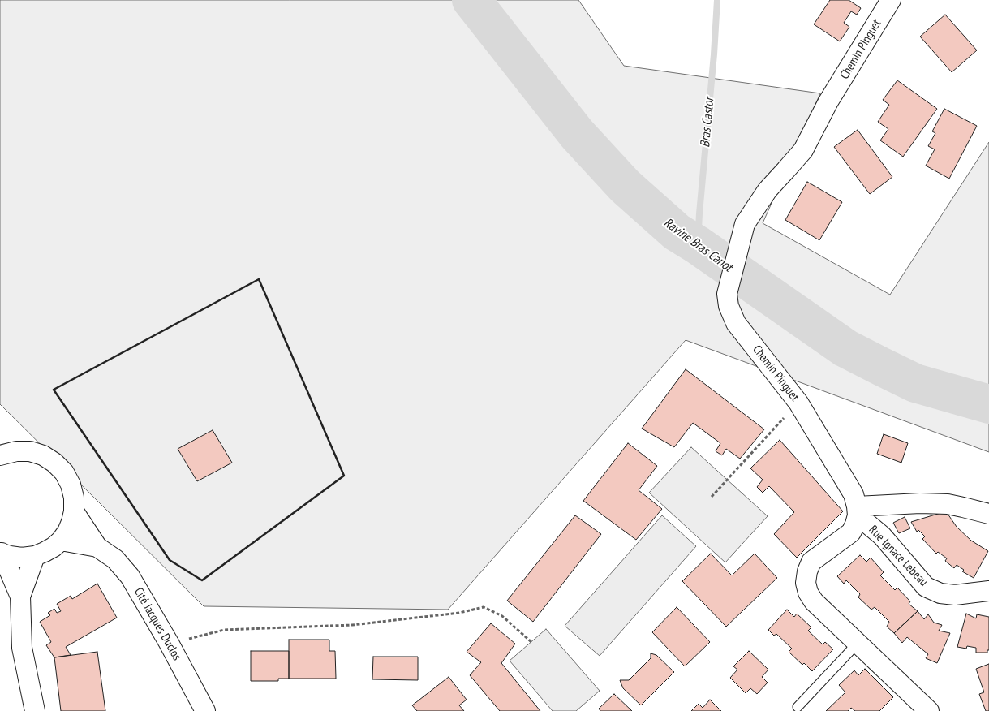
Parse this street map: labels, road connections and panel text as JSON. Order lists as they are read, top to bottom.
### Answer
{
  "streets": {
    "street": ["Chemin Pinguet", "Rue Ignace Lebeau", "Cité Jacques Duclos"]
  },
  "crossings": [
    ["Chemin Pinguet", "Rue Ignace Lebeau"]
  ],
  "water": ["Bras Castor", "Ravine Bras Canot"]
}
